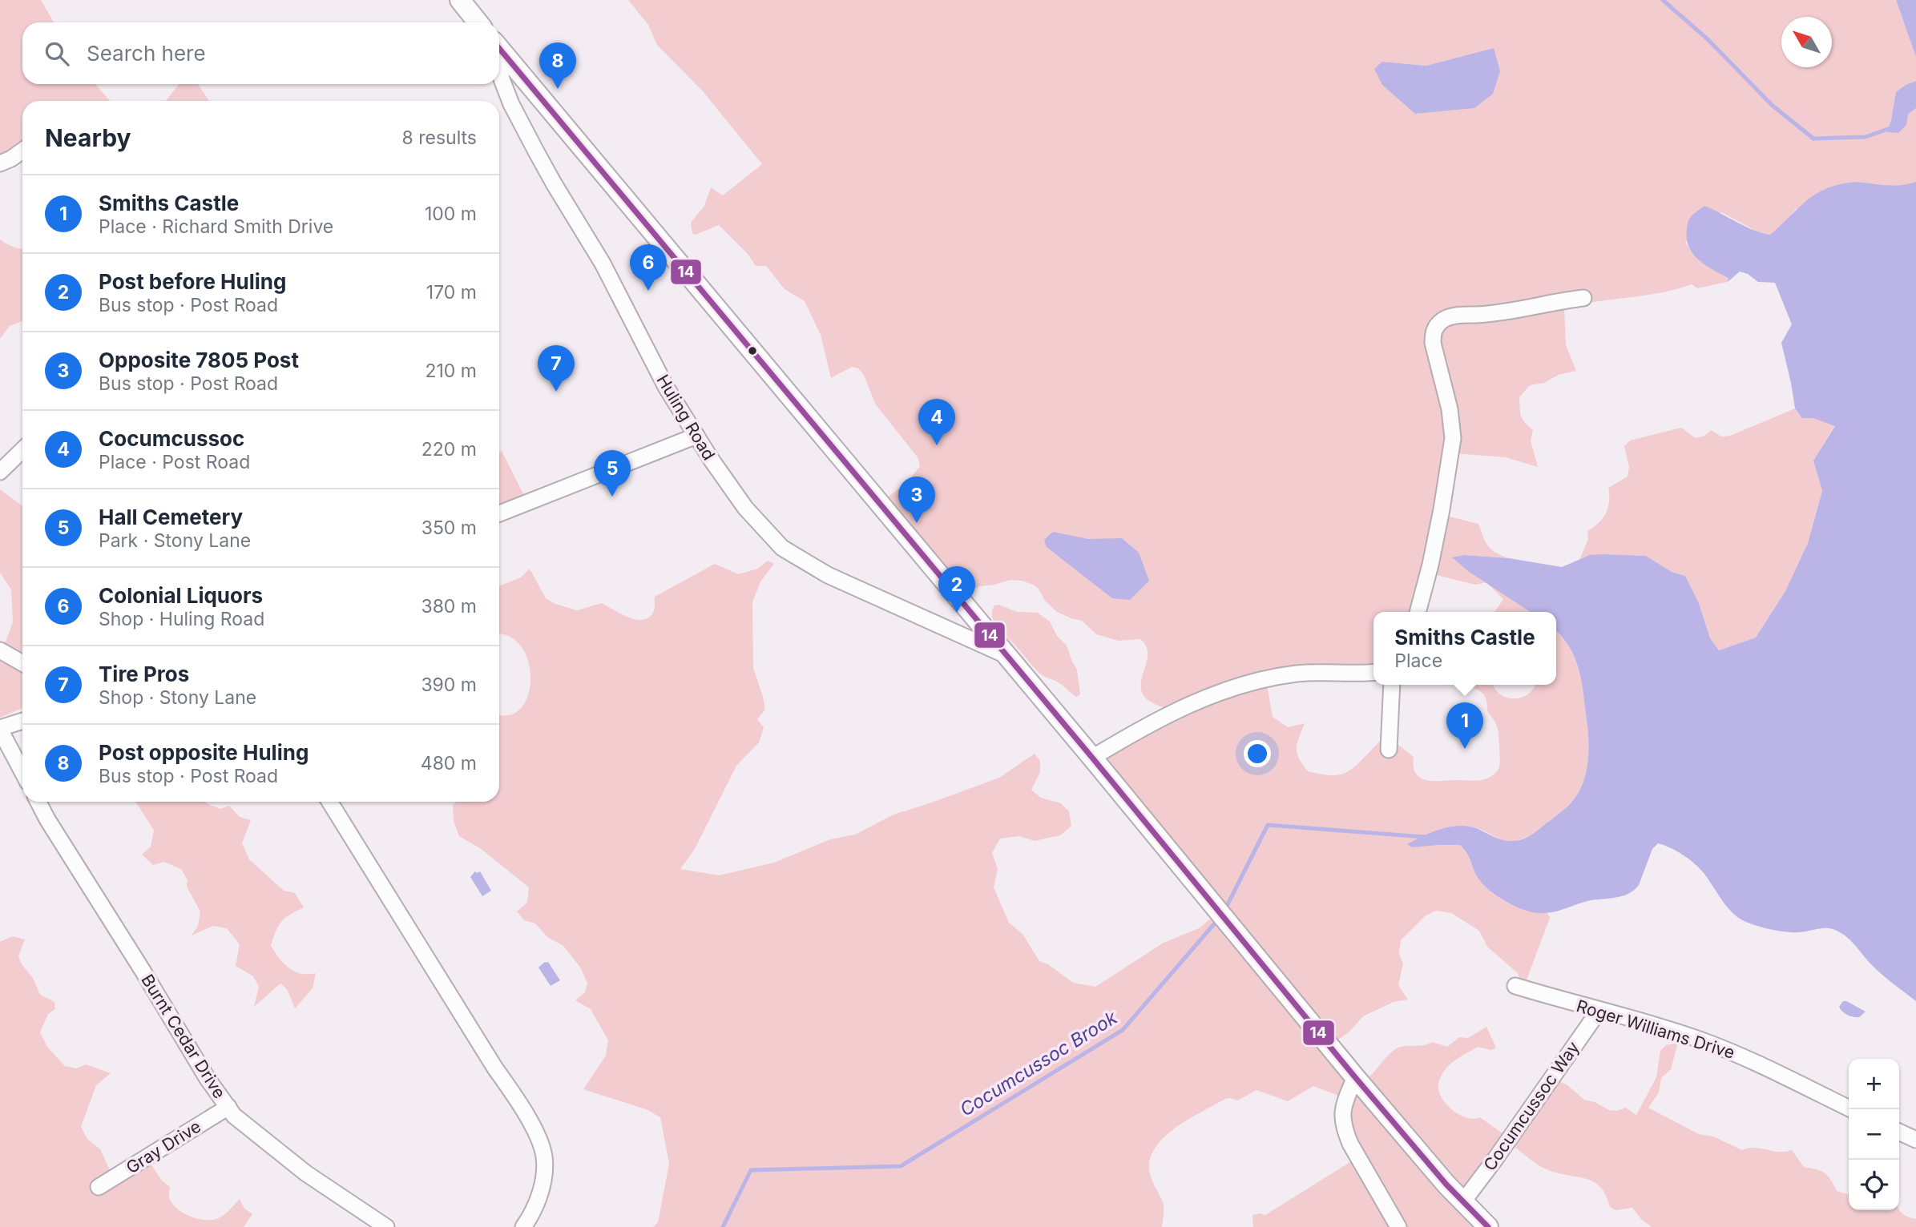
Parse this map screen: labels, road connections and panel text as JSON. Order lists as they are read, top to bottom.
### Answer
{
  "streets": {
    "street": [
      "Huling Road",
      "Roger Williams Drive",
      "Burnt Cedar Drive",
      "Cocumcussoc Way",
      "Gray Drive"
    ]
  },
  "crossings": [
    ["Roger Williams Drive", "Cocumcussoc Way"],
    ["Burnt Cedar Drive", "Gray Drive"]
  ],
  "water": ["Cocumcussoc Brook"],
  "lines": ["transit line 14"],
  "north": "top left",
  "page": {
    "search": "Search here",
    "pins": [
      "8",
      "6",
      "7",
      "4",
      "5",
      "3",
      "2",
      "1"
    ],
    "heading": ["Nearby", "8 results"],
    "list": [
      {
        "mark": "1",
        "name": "Smiths Castle",
        "note": "Place · Richard Smith Drive",
        "value": "100 m"
      },
      {
        "mark": "2",
        "name": "Post before Huling",
        "note": "Bus stop · Post Road",
        "value": "170 m"
      },
      {
        "mark": "3",
        "name": "Opposite 7805 Post",
        "note": "Bus stop · Post Road",
        "value": "210 m"
      },
      {
        "mark": "4",
        "name": "Cocumcussoc",
        "note": "Place · Post Road",
        "value": "220 m"
      },
      {
        "mark": "5",
        "name": "Hall Cemetery",
        "note": "Park · Stony Lane",
        "value": "350 m"
      },
      {
        "mark": "6",
        "name": "Colonial Liquors",
        "note": "Shop · Huling Road",
        "value": "380 m"
      },
      {
        "mark": "7",
        "name": "Tire Pros",
        "note": "Shop · Stony Lane",
        "value": "390 m"
      },
      {
        "mark": "8",
        "name": "Post opposite Huling",
        "note": "Bus stop · Post Road",
        "value": "480 m"
      }
    ],
    "popup": ["Smiths Castle", "Place"],
    "map_buttons": ["+", "−"]
  }
}
